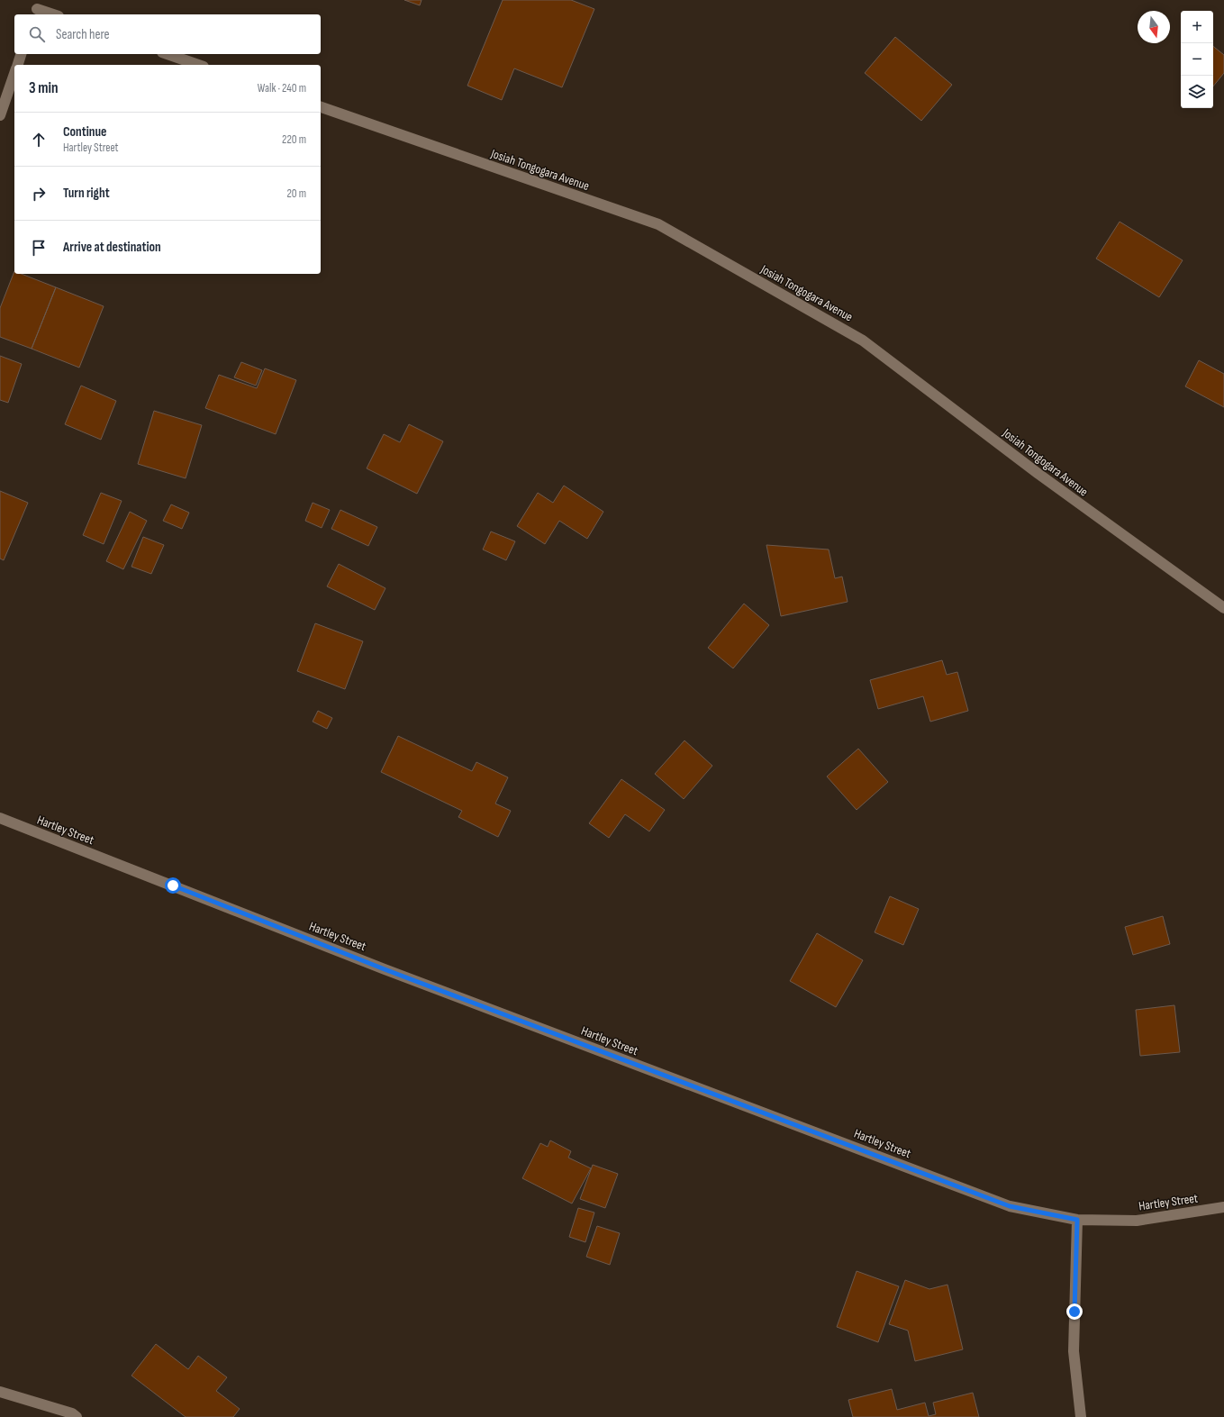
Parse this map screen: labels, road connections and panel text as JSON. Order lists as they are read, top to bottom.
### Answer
{
  "streets": {
    "street": ["Josiah Tongogara Avenue", "Hartley Street"]
  },
  "north": "bottom",
  "page": {
    "map_buttons": ["+", "−"],
    "search": "Search here",
    "heading": ["3 min", "Walk · 240 m"],
    "list": [
      ["Continue", "Hartley Street", "220 m"],
      ["Turn right", "20 m"],
      "Arrive at destination"
    ]
  }
}
